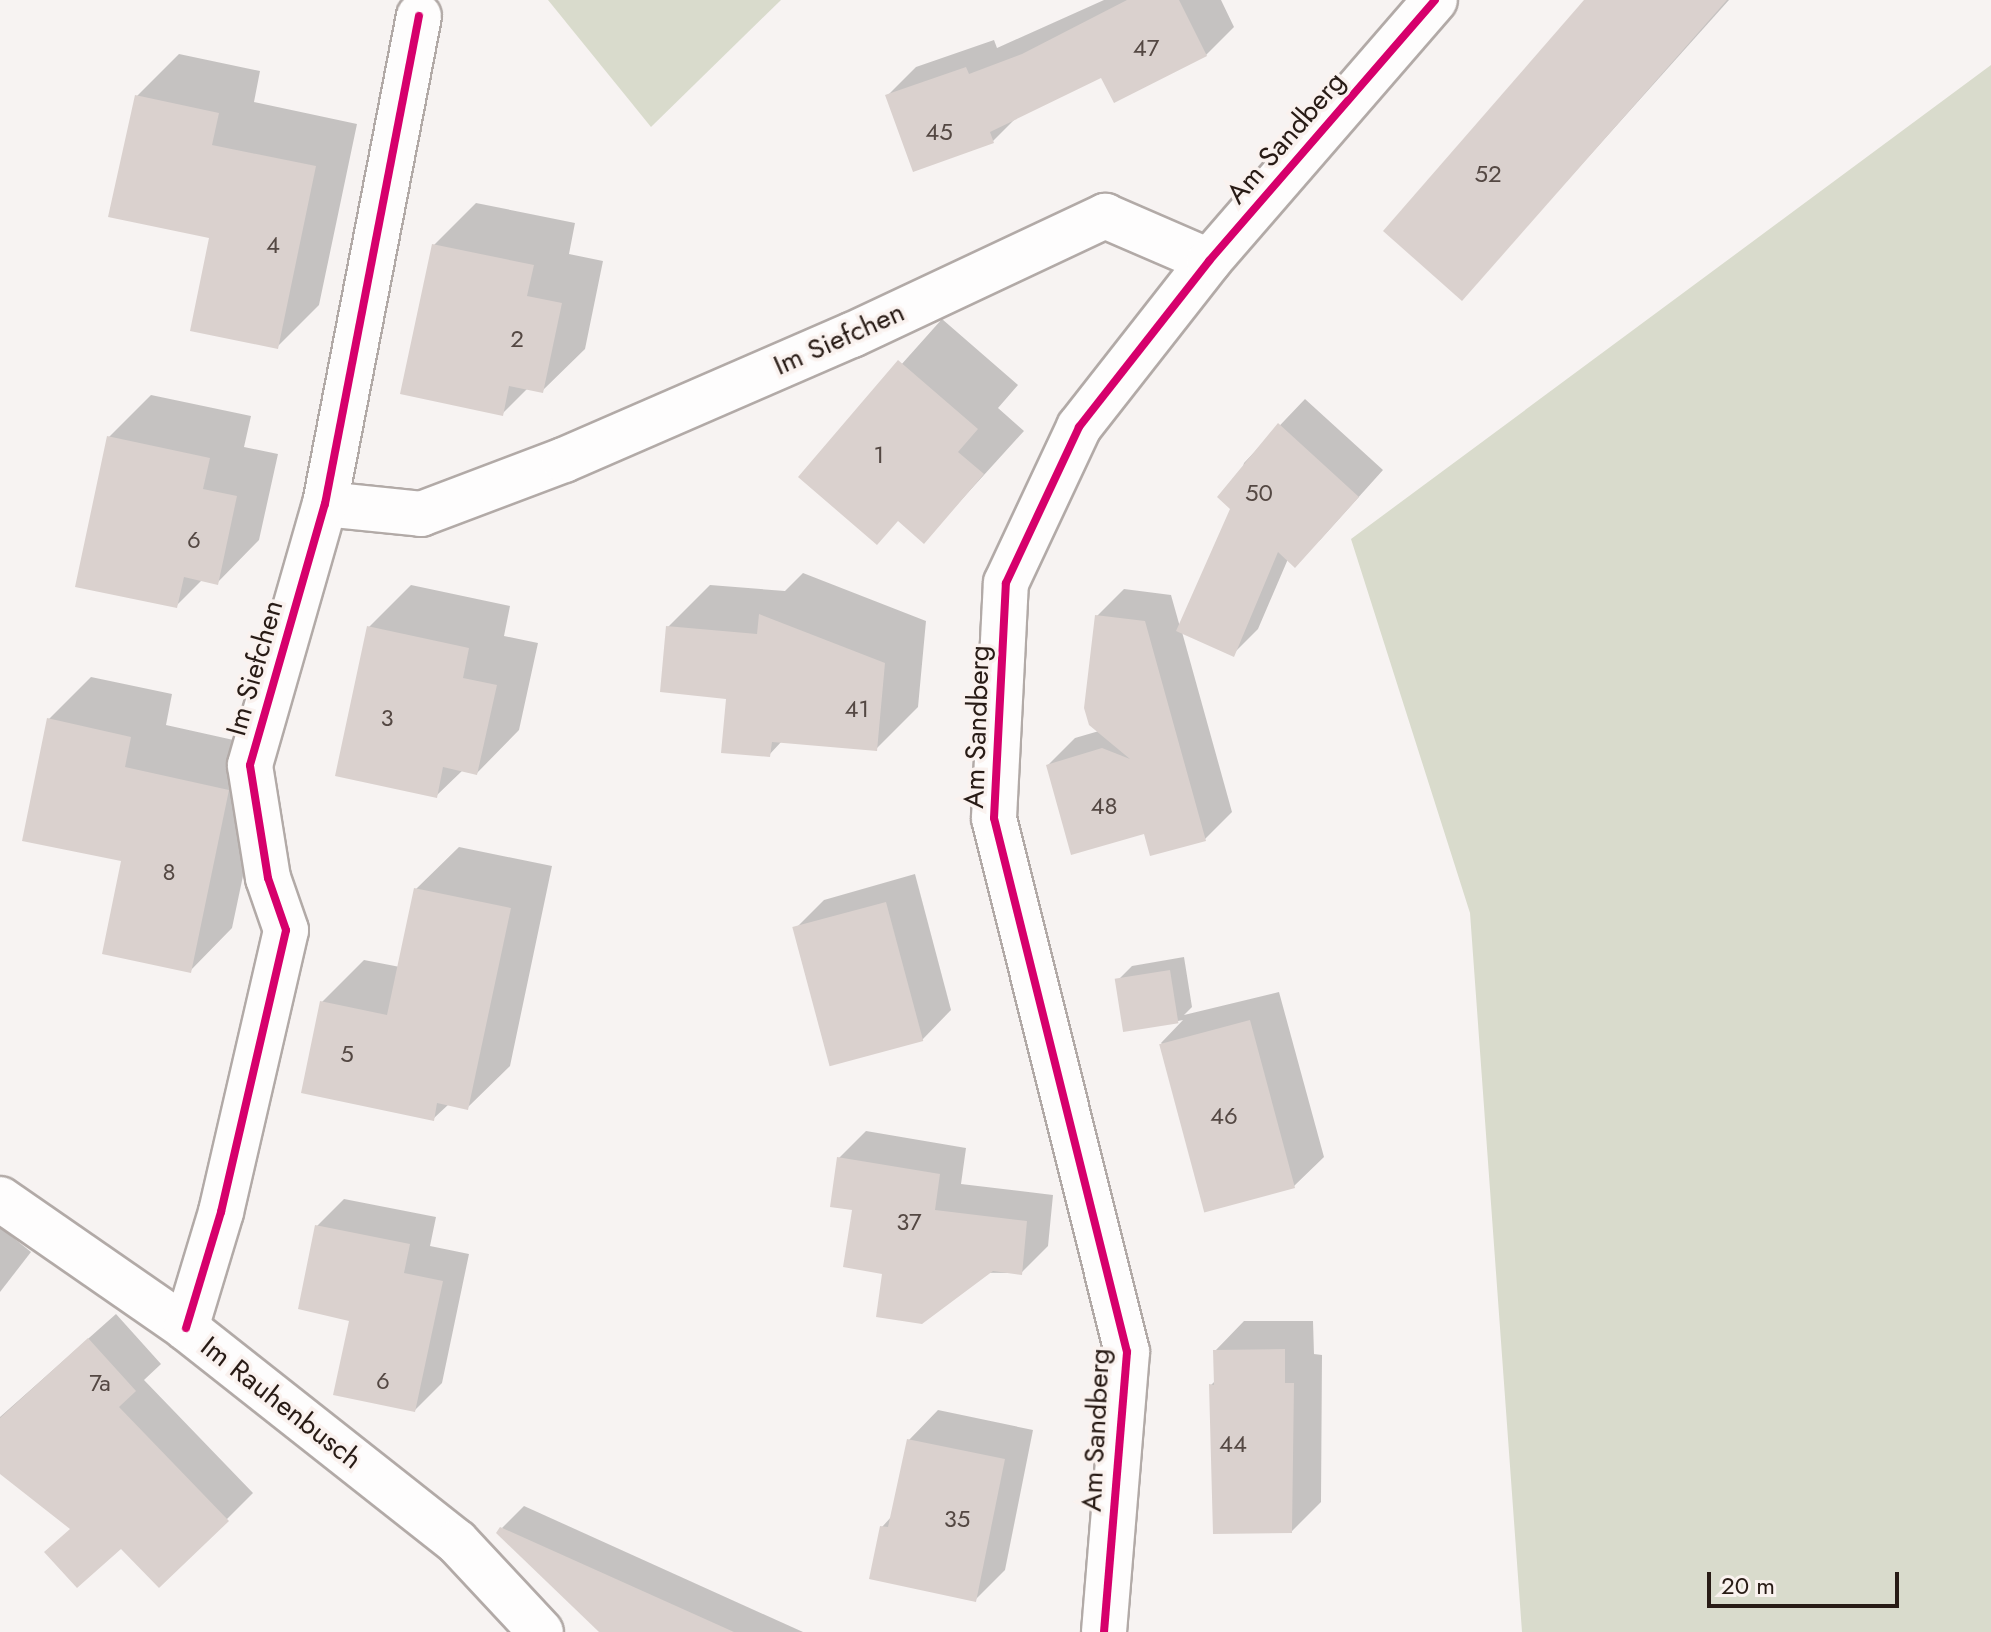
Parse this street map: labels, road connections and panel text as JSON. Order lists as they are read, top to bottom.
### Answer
{
  "streets": {
    "street": ["Am Sandberg", "Im Siefchen", "Im Rauhenbusch"]
  },
  "crossings": [
    ["Am Sandberg", "Im Siefchen"],
    ["Im Siefchen", "Im Rauhenbusch"]
  ],
  "house_numbers": [
    "47",
    "45",
    "52",
    "4",
    "2",
    "1",
    "50",
    "6",
    "41",
    "3",
    "48",
    "8",
    "5",
    "46",
    "37",
    "6",
    "7a",
    "44",
    "35"
  ],
  "scale_bar": "20 m"
}
